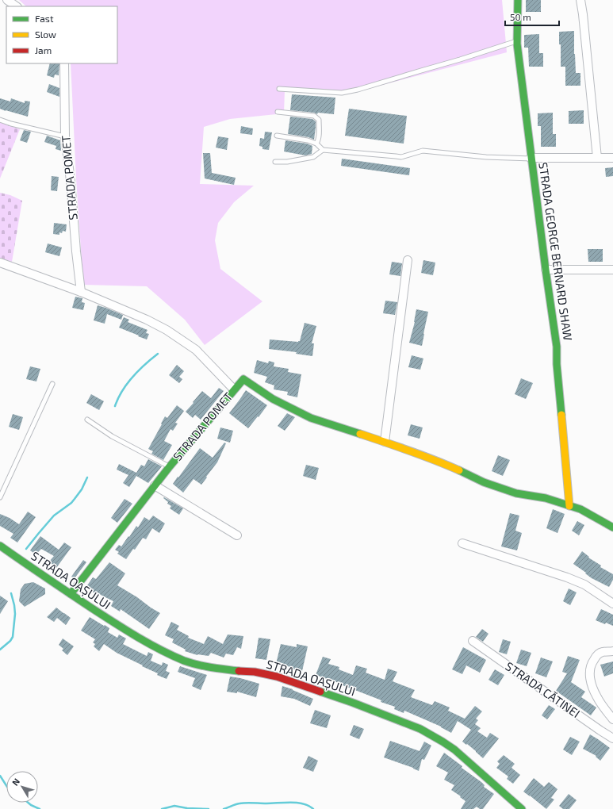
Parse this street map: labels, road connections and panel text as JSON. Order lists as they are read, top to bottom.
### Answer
{
  "streets": {
    "street": [
      "STRADA POMET",
      "STRADA GEORGE BERNARD SHAW",
      "STRADA OAȘULUI",
      "STRADA CĂTINEI"
    ]
  },
  "crossings": [
    ["STRADA POMET", "STRADA OAȘULUI"]
  ],
  "legend": ["Fast", "Slow", "Jam"],
  "scale_bar": "50 m",
  "north": "top left"
}
